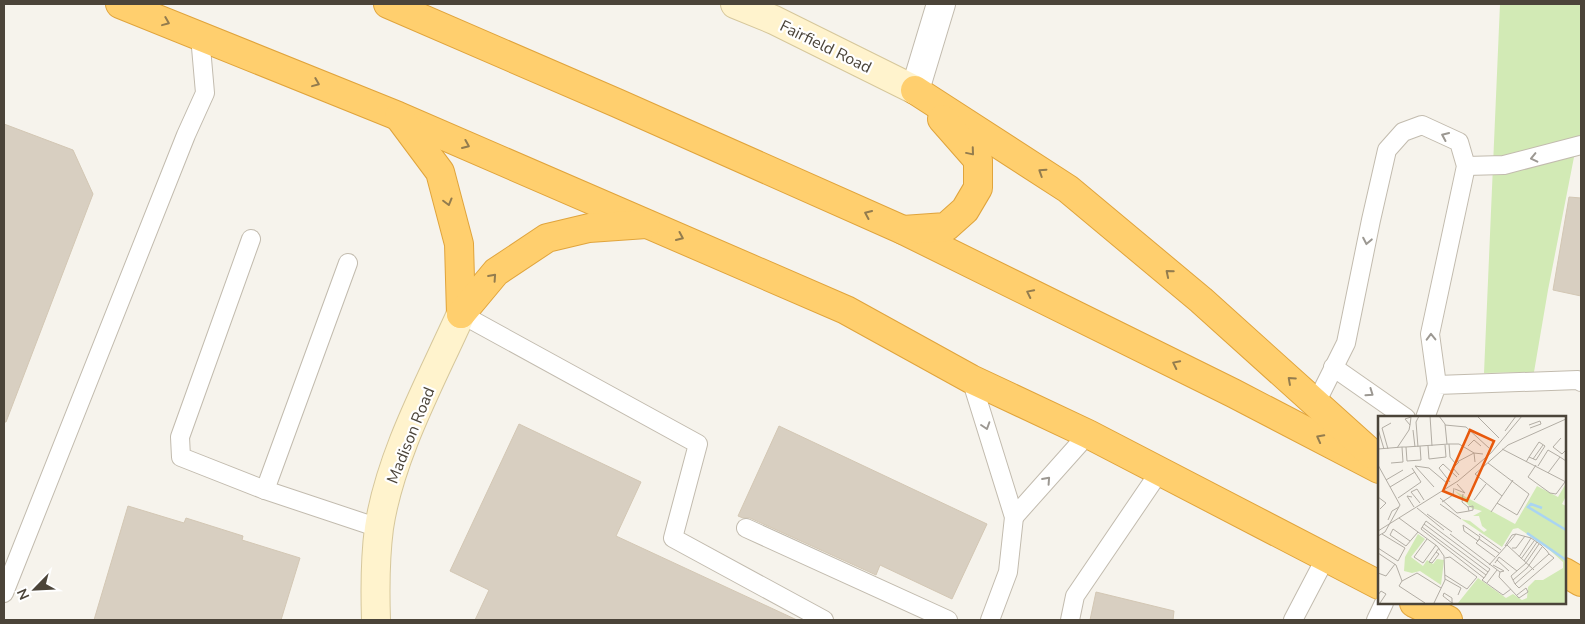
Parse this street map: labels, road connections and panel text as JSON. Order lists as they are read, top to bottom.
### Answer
{
  "streets": {
    "street": ["Fairfield Road", "Madison Road"]
  },
  "north": "bottom left"
}
